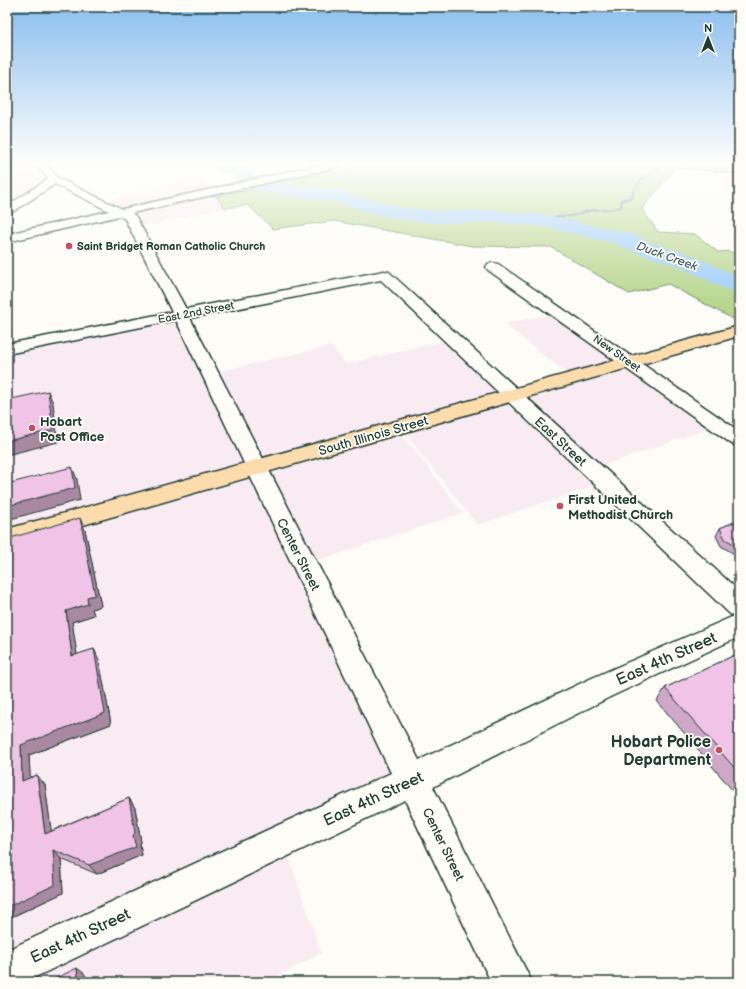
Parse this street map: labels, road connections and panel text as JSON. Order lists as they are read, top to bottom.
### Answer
{
  "streets": {
    "main road": ["South Illinois Street"],
    "street": [
      "East 2nd Street",
      "New Street",
      "East Street",
      "Center Street",
      "East 4th Street"
    ]
  },
  "crossings": [
    ["East 2nd Street", "East Street"],
    ["East 2nd Street", "Center Street"],
    ["New Street", "South Illinois Street"],
    ["South Illinois Street", "East Street"],
    ["South Illinois Street", "Center Street"],
    ["Center Street", "East 4th Street"]
  ],
  "water": ["Duck Creek"],
  "places": [
    "Saint Bridget Roman Catholic Church",
    "Hobart Post Office",
    "First United Methodist Church",
    "Hobart Police Department"
  ],
  "north": "top"
}
